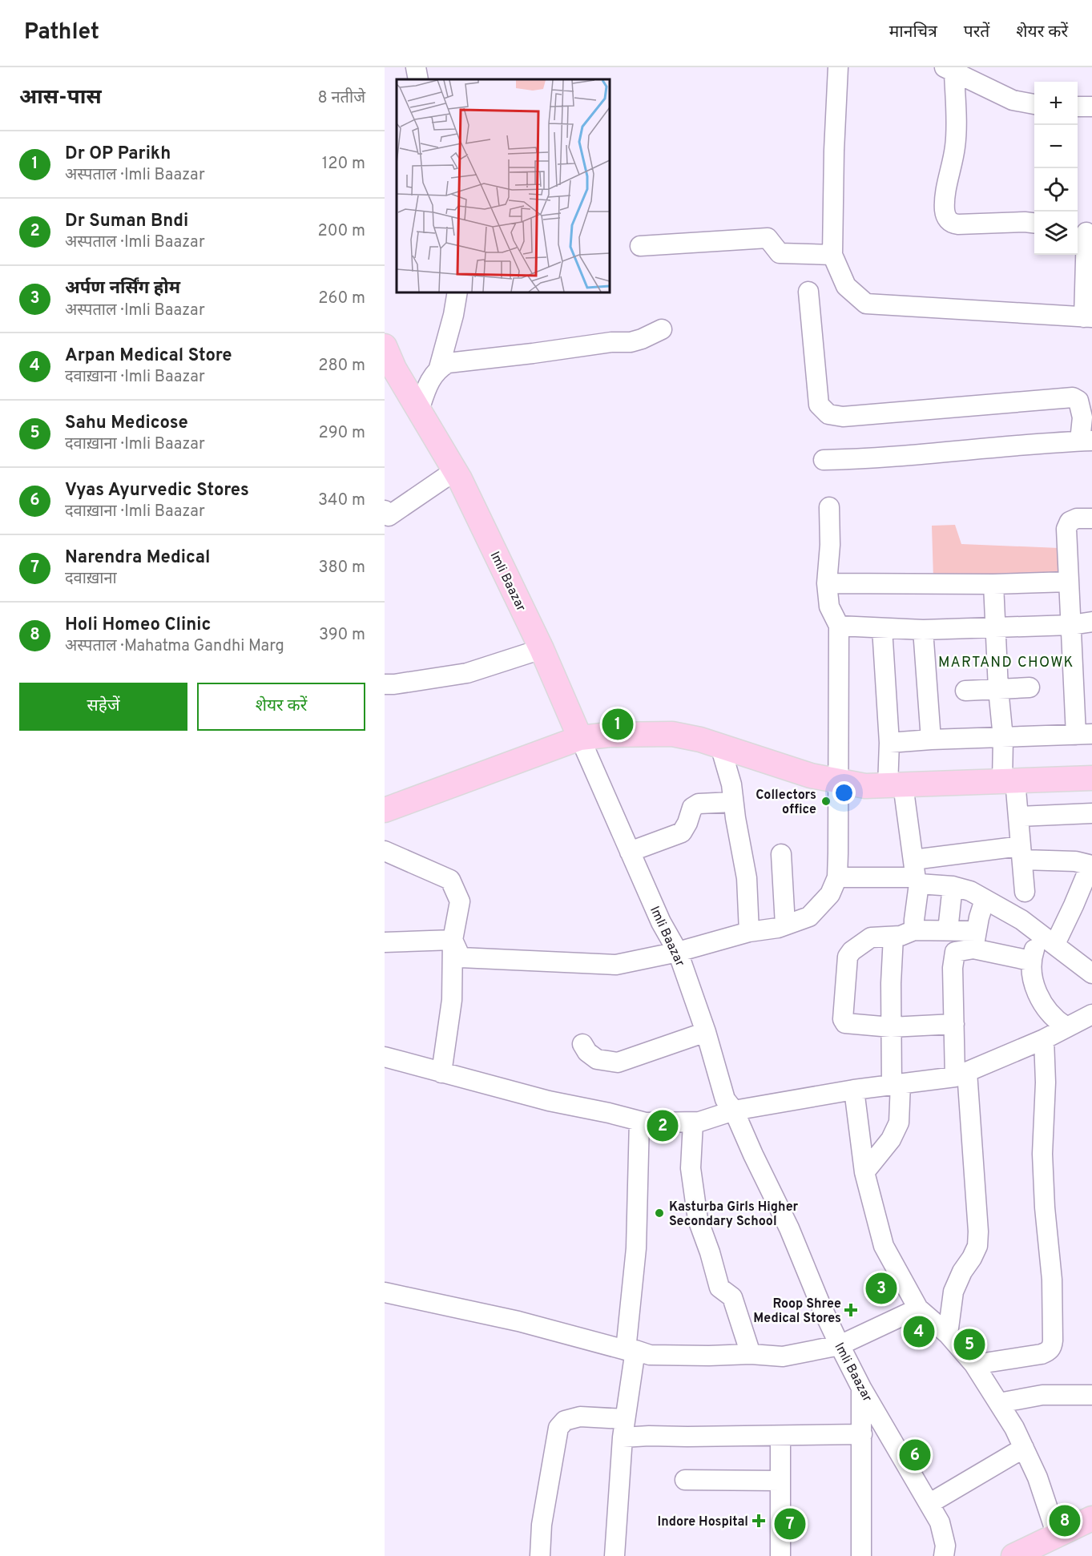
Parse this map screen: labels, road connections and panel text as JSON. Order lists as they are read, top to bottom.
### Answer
{
  "streets": {
    "main road": ["Imli Baazar"]
  },
  "districts": ["MARTAND CHOWK"],
  "places": {
    "other": ["Collectors office", "Kasturba Girls Higher Secondary School"],
    "health": ["Roop Shree Medical Stores", "Indore Hospital"]
  },
  "page": {
    "header": "Pathlet",
    "nav": ["मानचित्र", "परतें", "शेयर करें"],
    "heading": ["आस-पास", "8 नतीजे"],
    "map_buttons": ["+", "−"],
    "list": [
      {
        "mark": "1",
        "name": "Dr OP Parikh",
        "note": "अस्पताल · Imli Baazar",
        "value": "120 m"
      },
      {
        "mark": "2",
        "name": "Dr Suman Bndi",
        "note": "अस्पताल · Imli Baazar",
        "value": "200 m"
      },
      {
        "mark": "3",
        "name": "अर्पण नर्सिंग होम",
        "note": "अस्पताल · Imli Baazar",
        "value": "260 m"
      },
      {
        "mark": "4",
        "name": "Arpan Medical Store",
        "note": "दवाख़ाना · Imli Baazar",
        "value": "280 m"
      },
      {
        "mark": "5",
        "name": "Sahu Medicose",
        "note": "दवाख़ाना · Imli Baazar",
        "value": "290 m"
      },
      {
        "mark": "6",
        "name": "Vyas Ayurvedic Stores",
        "note": "दवाख़ाना · Imli Baazar",
        "value": "340 m"
      },
      {
        "mark": "7",
        "name": "Narendra Medical",
        "note": "दवाख़ाना",
        "value": "380 m"
      },
      {
        "mark": "8",
        "name": "Holi Homeo Clinic",
        "note": "अस्पताल · Mahatma Gandhi Marg",
        "value": "390 m"
      }
    ],
    "buttons": ["सहेजें", "शेयर करें"],
    "pins": [
      "1",
      "2",
      "3",
      "4",
      "5",
      "6",
      "8",
      "7"
    ]
  }
}
